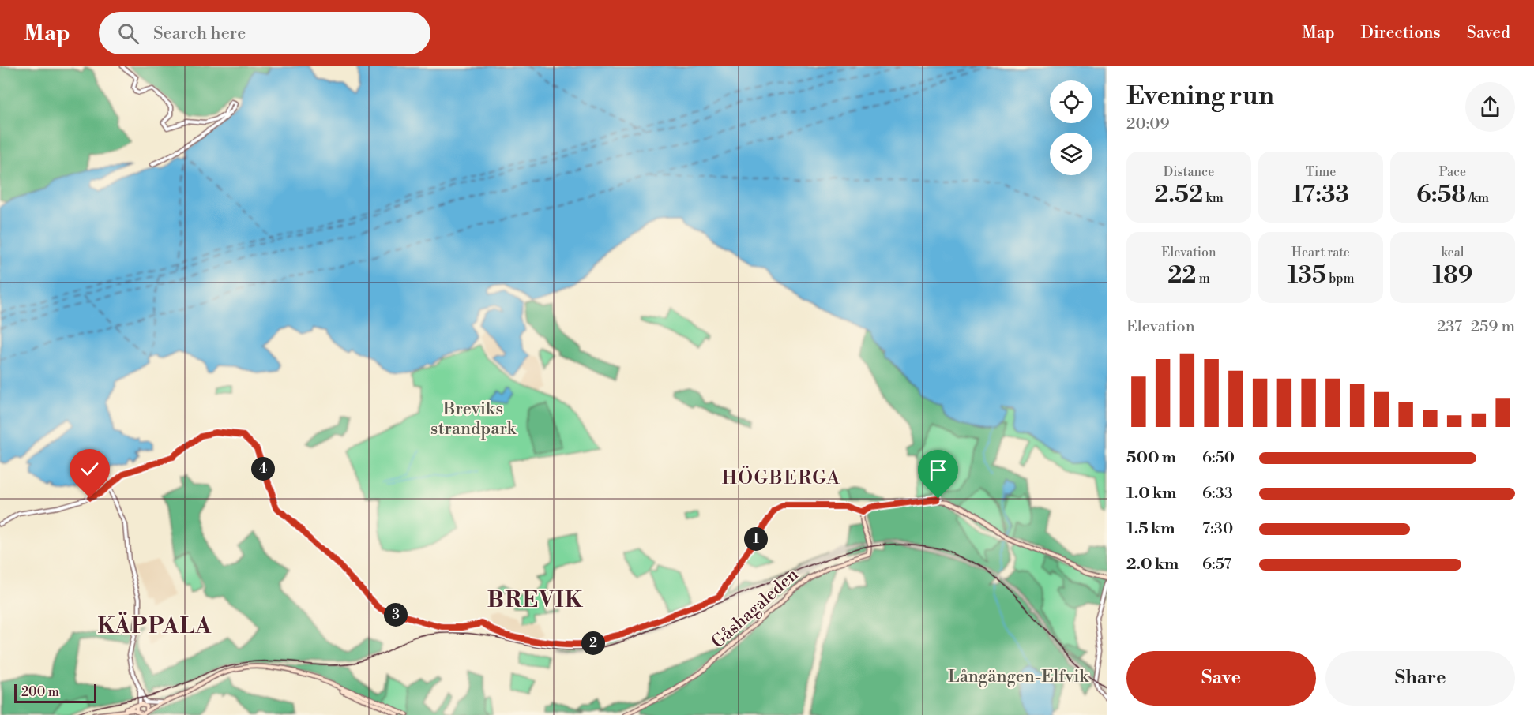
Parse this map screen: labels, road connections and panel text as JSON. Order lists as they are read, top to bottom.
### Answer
{
  "streets": {
    "main road": ["Gåshagaleden"]
  },
  "districts": ["HÖGBERGA", "BREVIK", "KÄPPALA"],
  "parks": ["Breviks strandpark", "Långängen-Elfvik"],
  "scale_bar": "200 m",
  "page": {
    "header": "Map",
    "search": "Search here",
    "nav": ["Map", "Directions", "Saved"],
    "heading": ["Evening run", "20:09"],
    "stats": [
      ["Distance", "2.52 km"],
      ["Time", "17:33"],
      ["Pace", "6:58 /km"],
      ["Elevation", "22 m"],
      ["Heart rate", "135 bpm"],
      ["kcal", "189"]
    ],
    "chart": ["Elevation", "237–259 m"],
    "list": [
      {
        "name": "500 m",
        "note": "6:50"
      },
      {
        "name": "1.0 km",
        "note": "6:33"
      },
      {
        "name": "1.5 km",
        "note": "7:30"
      },
      {
        "name": "2.0 km",
        "note": "6:57"
      }
    ],
    "pins": [
      "4",
      "1",
      "3",
      "2"
    ],
    "buttons": ["Save", "Share"],
    "scale": "200 m"
  }
}
